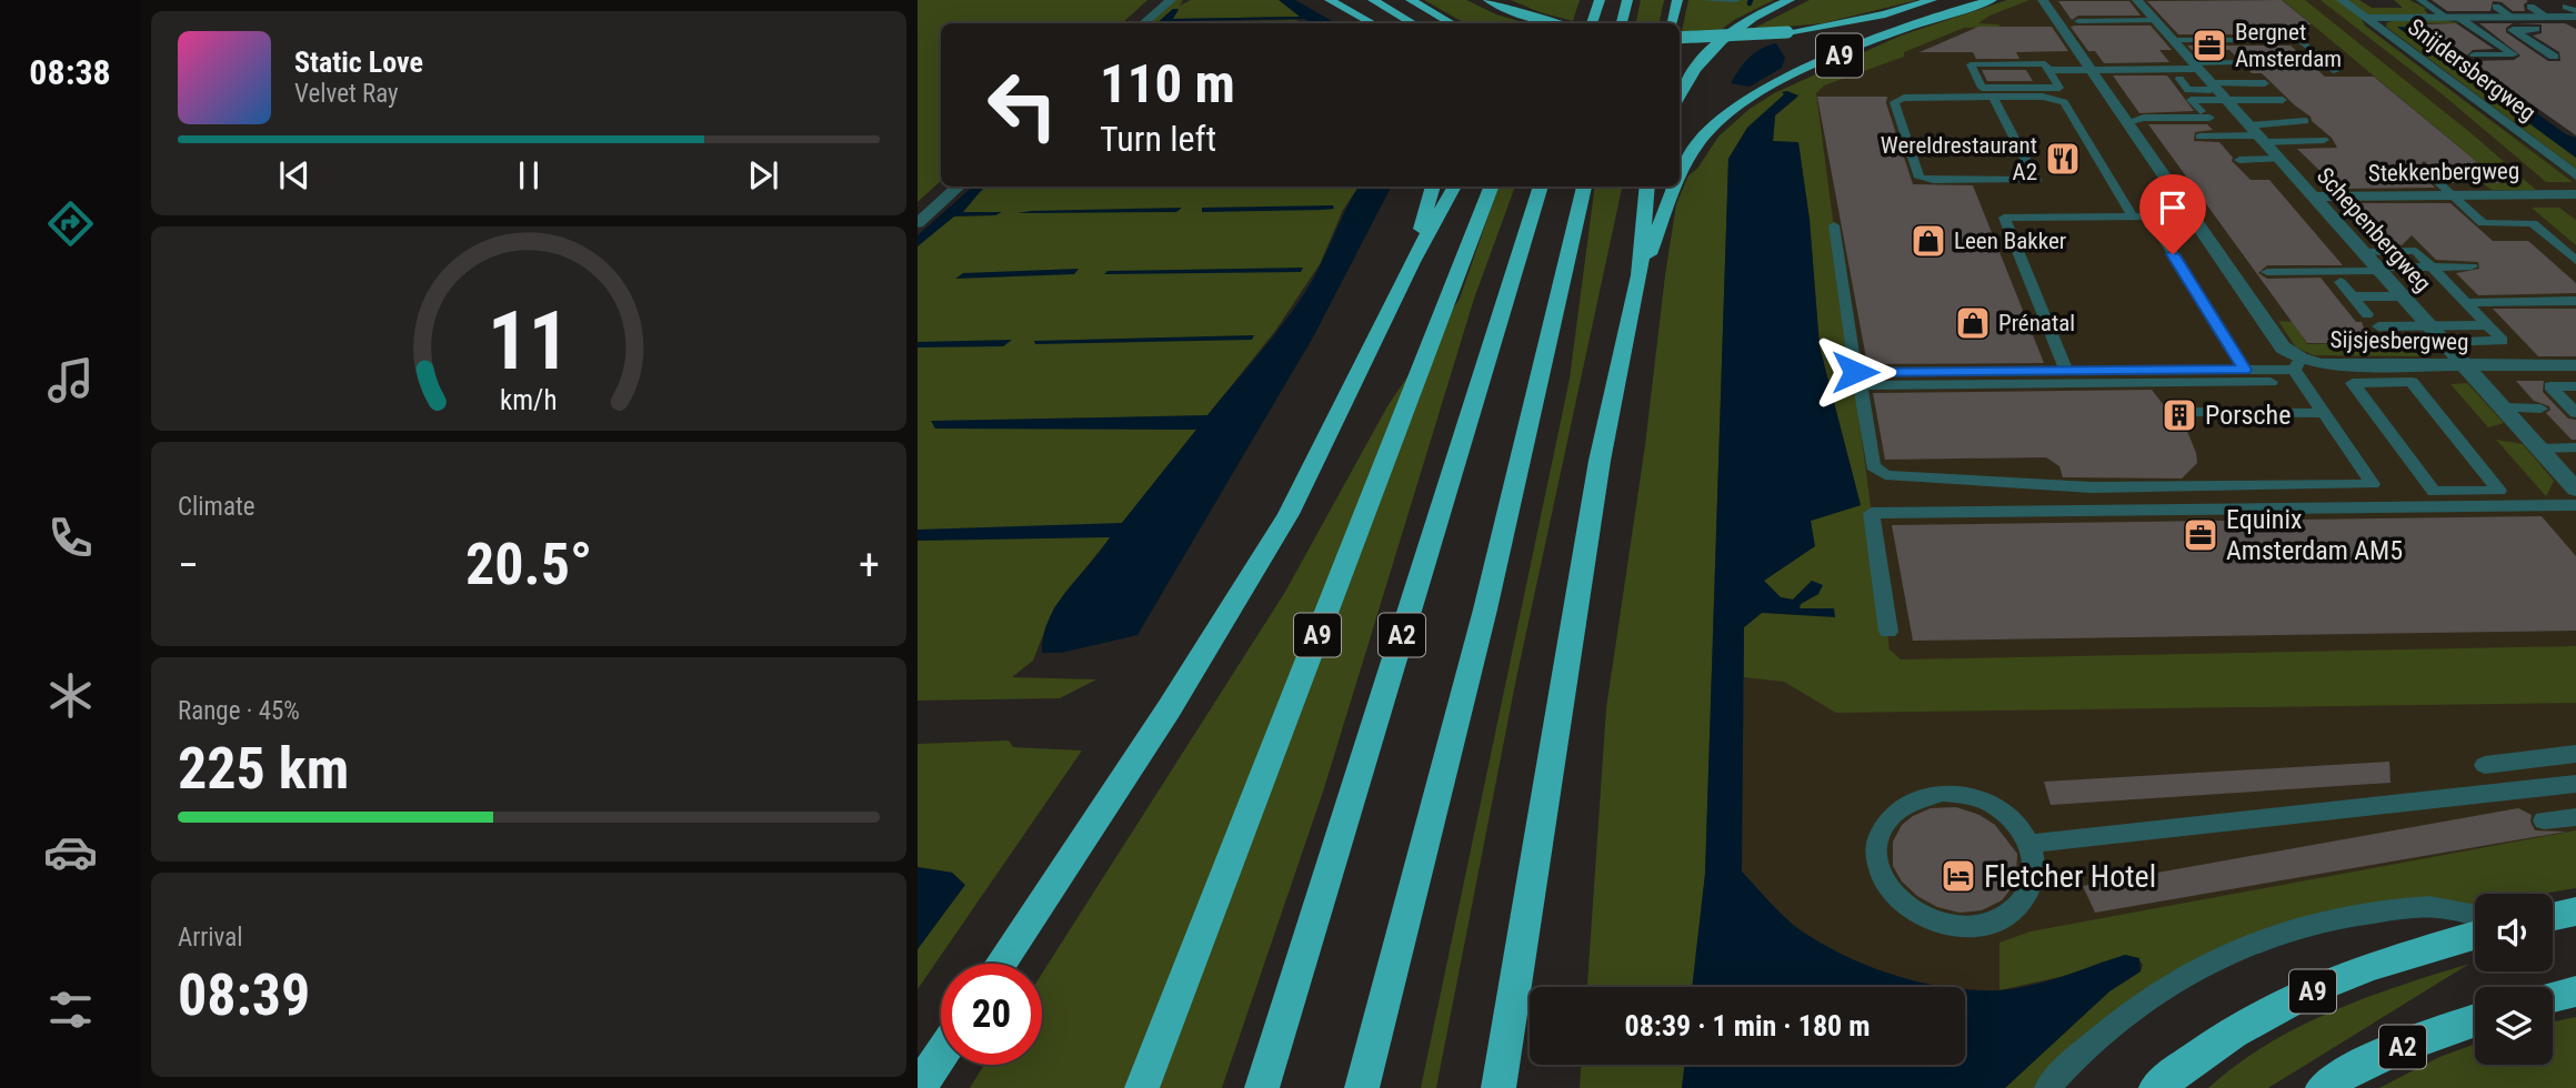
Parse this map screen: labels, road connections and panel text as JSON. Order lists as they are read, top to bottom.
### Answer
{
  "streets": {
    "highway": ["A9", "A2"],
    "street": [
      "Snijdersbergweg",
      "Stekkenbergweg",
      "Schepenbergweg",
      "Sijsjesbergweg"
    ]
  },
  "crossings": [
    ["Stekkenbergweg", "Schepenbergweg"],
    ["Schepenbergweg", "Sijsjesbergweg"]
  ],
  "places": {
    "office": ["Bergnet Amsterdam", "Equinix Amsterdam AM5"],
    "restaurant": ["Wereldrestaurant A2"],
    "shop": ["Leen Bakker", "Prénatal"],
    "building": ["Porsche"],
    "hotel": ["Fletcher Hotel"]
  },
  "page": {
    "tabs": "08:38",
    "turn": ["110 m", "Turn left"],
    "song": ["Static Love", "Velvet Ray"],
    "tile": [
      "Climate",
      ["Range · 45%", "225 km"],
      ["Arrival", "08:39"]
    ],
    "heat": ["−", "20.5°", "+"],
    "limit": "20",
    "trip": "08:39 · 1 min · 180 m",
    "gauge": ["11", "km/h"]
  }
}
